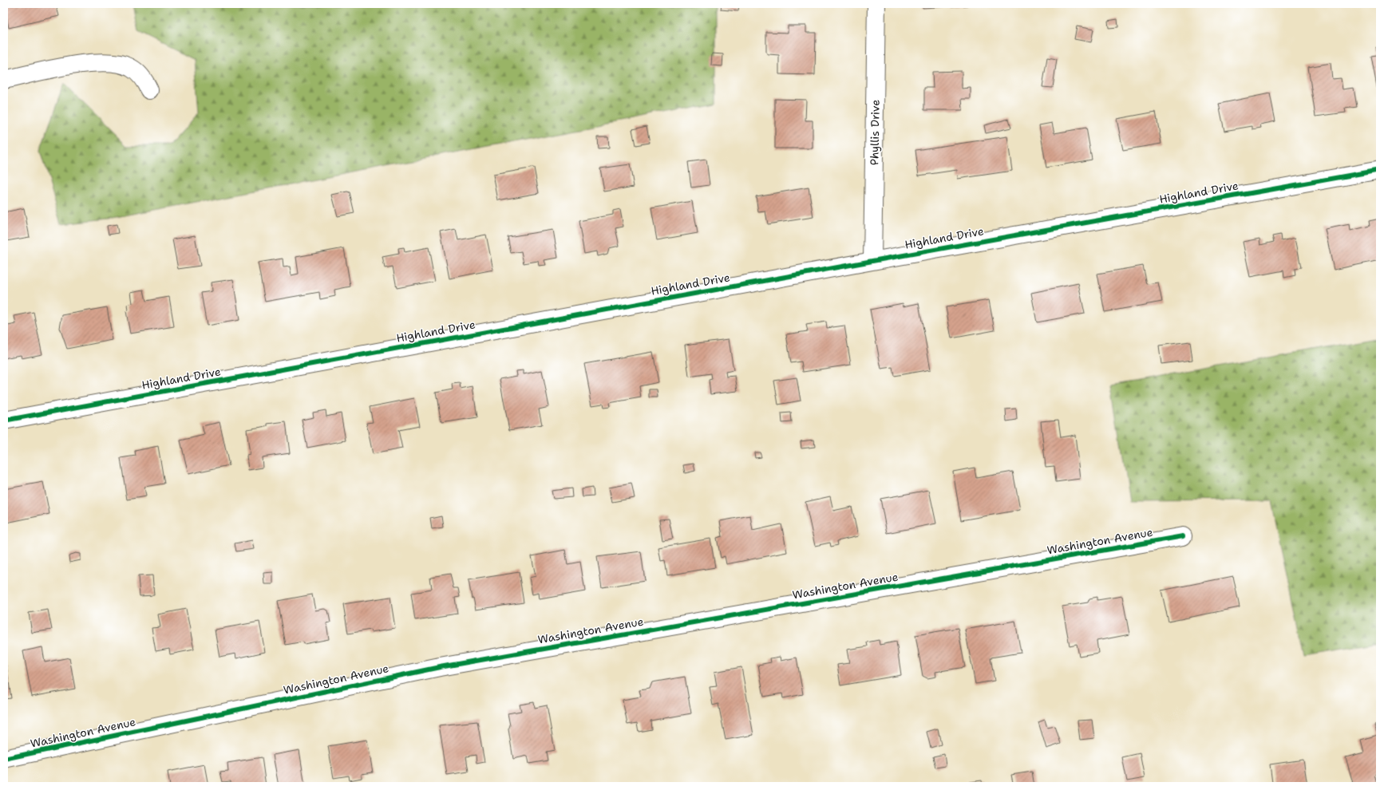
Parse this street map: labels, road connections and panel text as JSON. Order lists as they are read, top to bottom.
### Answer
{
  "streets": {
    "street": ["Phyllis Drive", "Highland Drive", "Washington Avenue"]
  },
  "crossings": [
    ["Phyllis Drive", "Highland Drive"]
  ]
}
